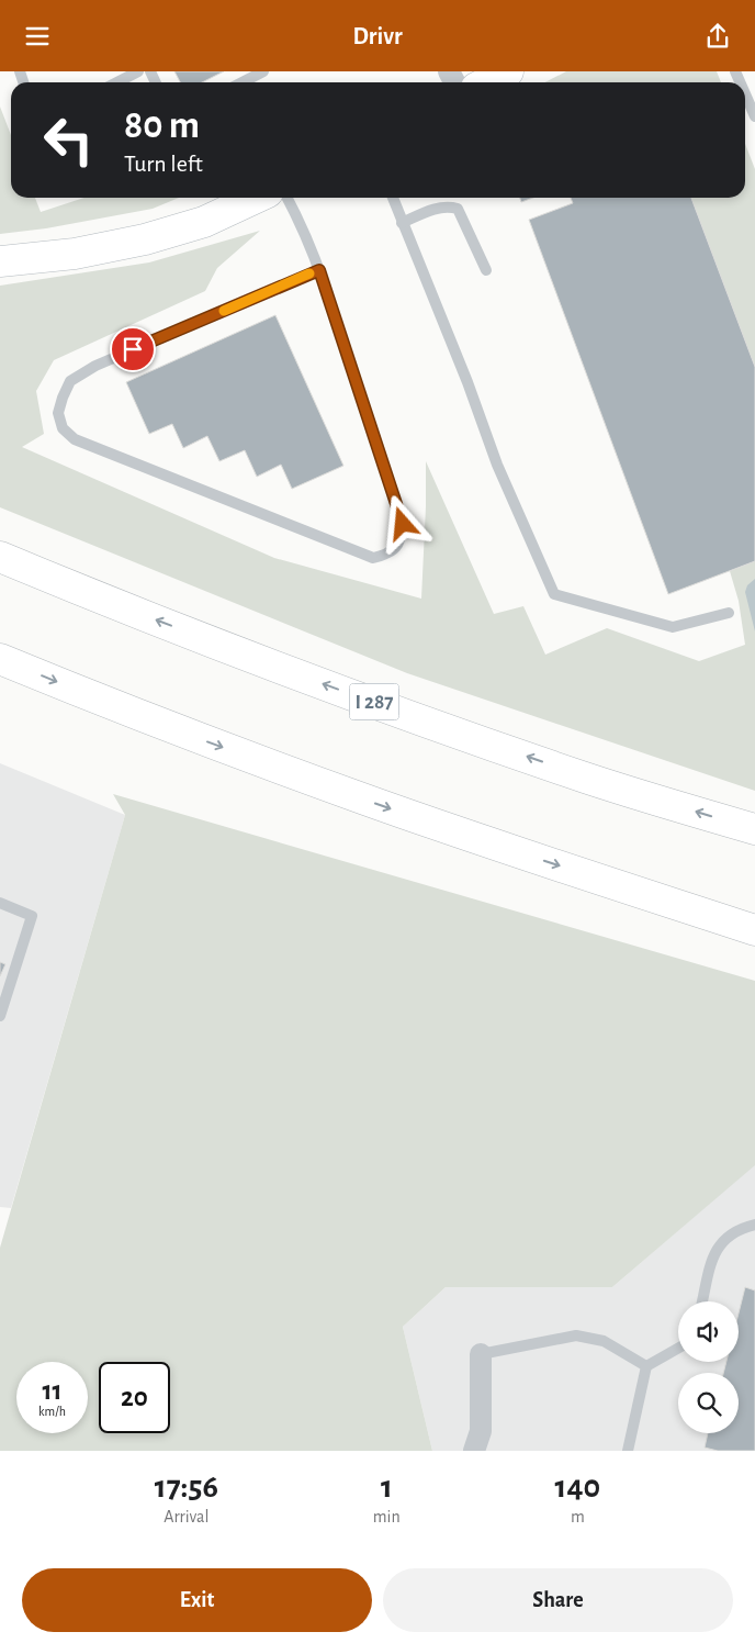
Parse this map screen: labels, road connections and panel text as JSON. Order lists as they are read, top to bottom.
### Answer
{
  "streets": {
    "main road": ["I 287"]
  },
  "page": {
    "header": "Drivr",
    "turn": ["80 m", "Turn left"],
    "speed": "11 km/h",
    "limit": "20",
    "eta": [
      "17:56",
      "Arrival",
      "1",
      "min",
      "140",
      "m"
    ],
    "buttons": ["Exit", "Share"]
  }
}
